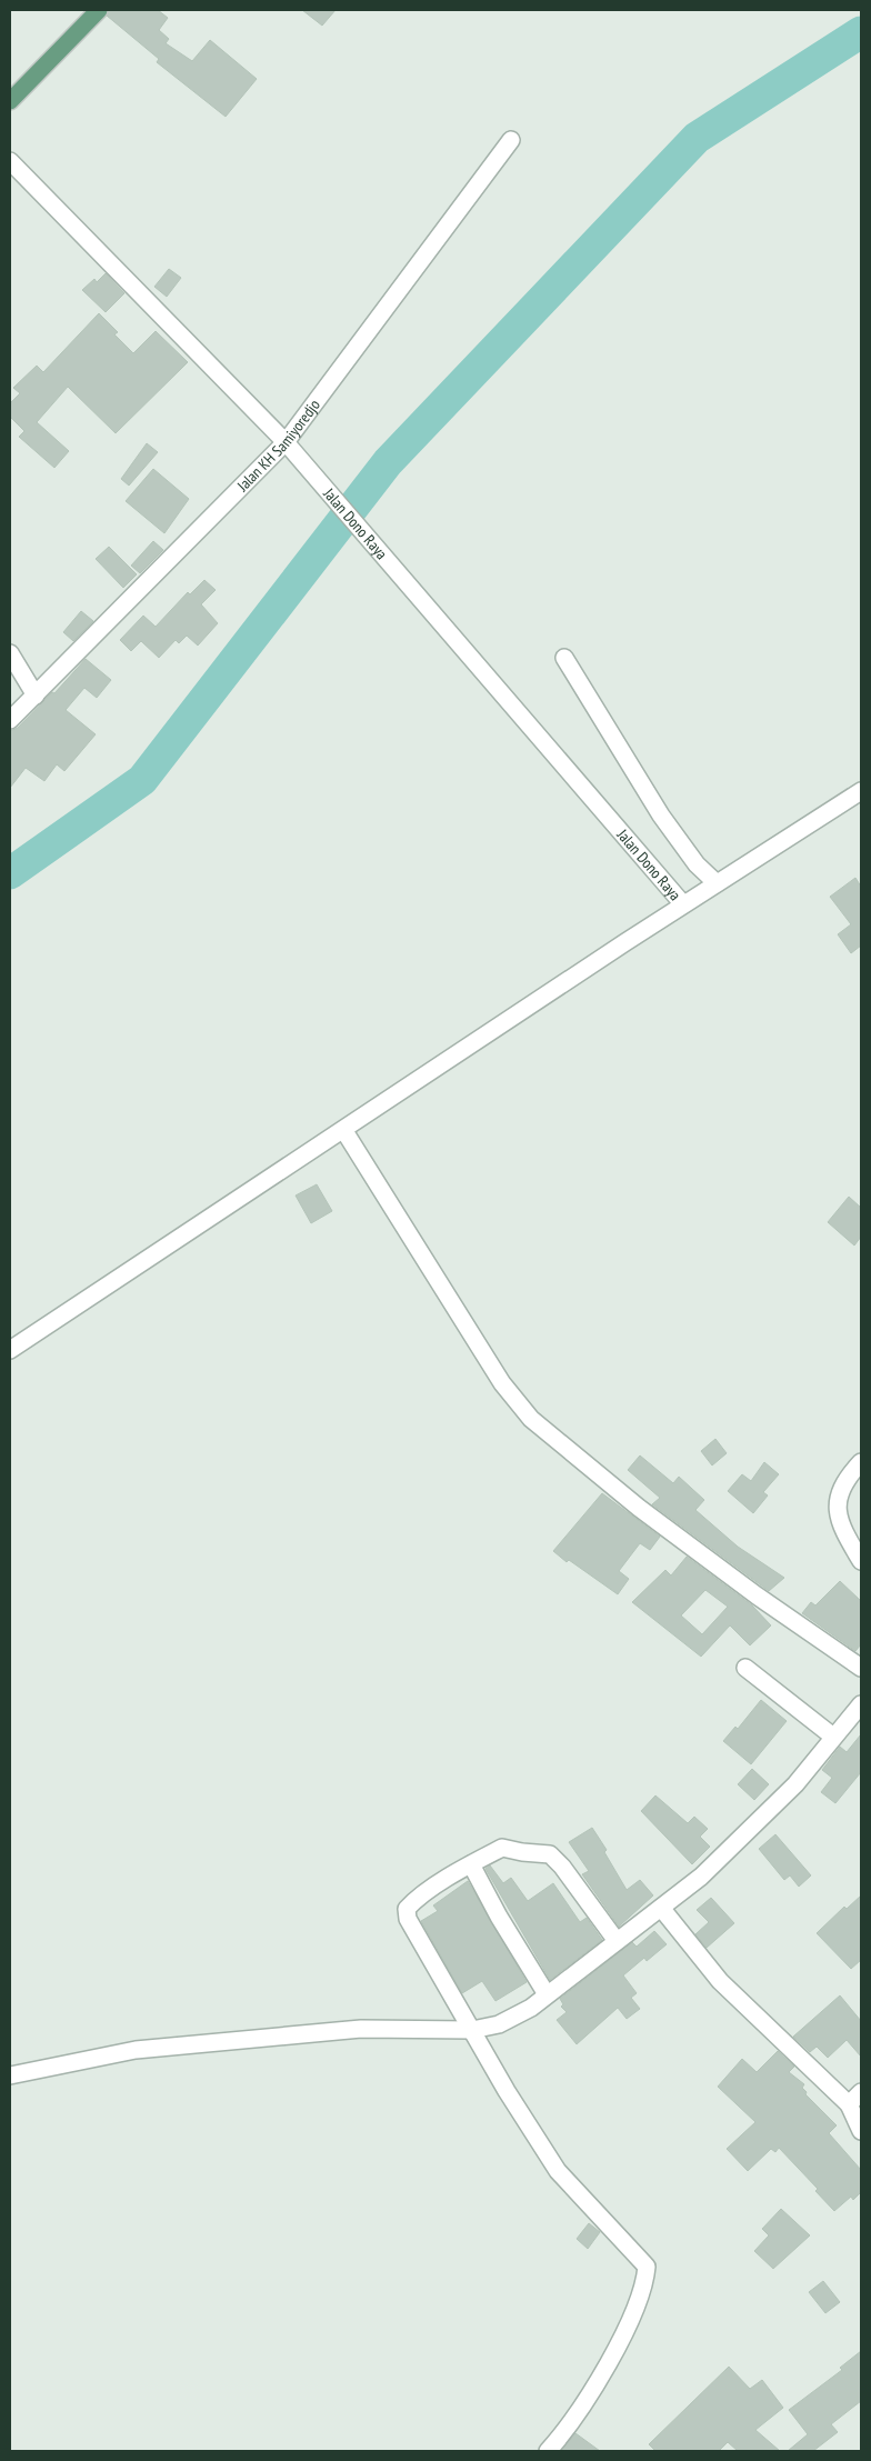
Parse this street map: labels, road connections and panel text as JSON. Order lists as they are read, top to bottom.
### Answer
{
  "streets": {
    "street": ["Jalan KH Samiyoredjo", "Jalan Dono Raya"]
  },
  "crossings": [
    ["Jalan KH Samiyoredjo", "Jalan Dono Raya"]
  ]
}
